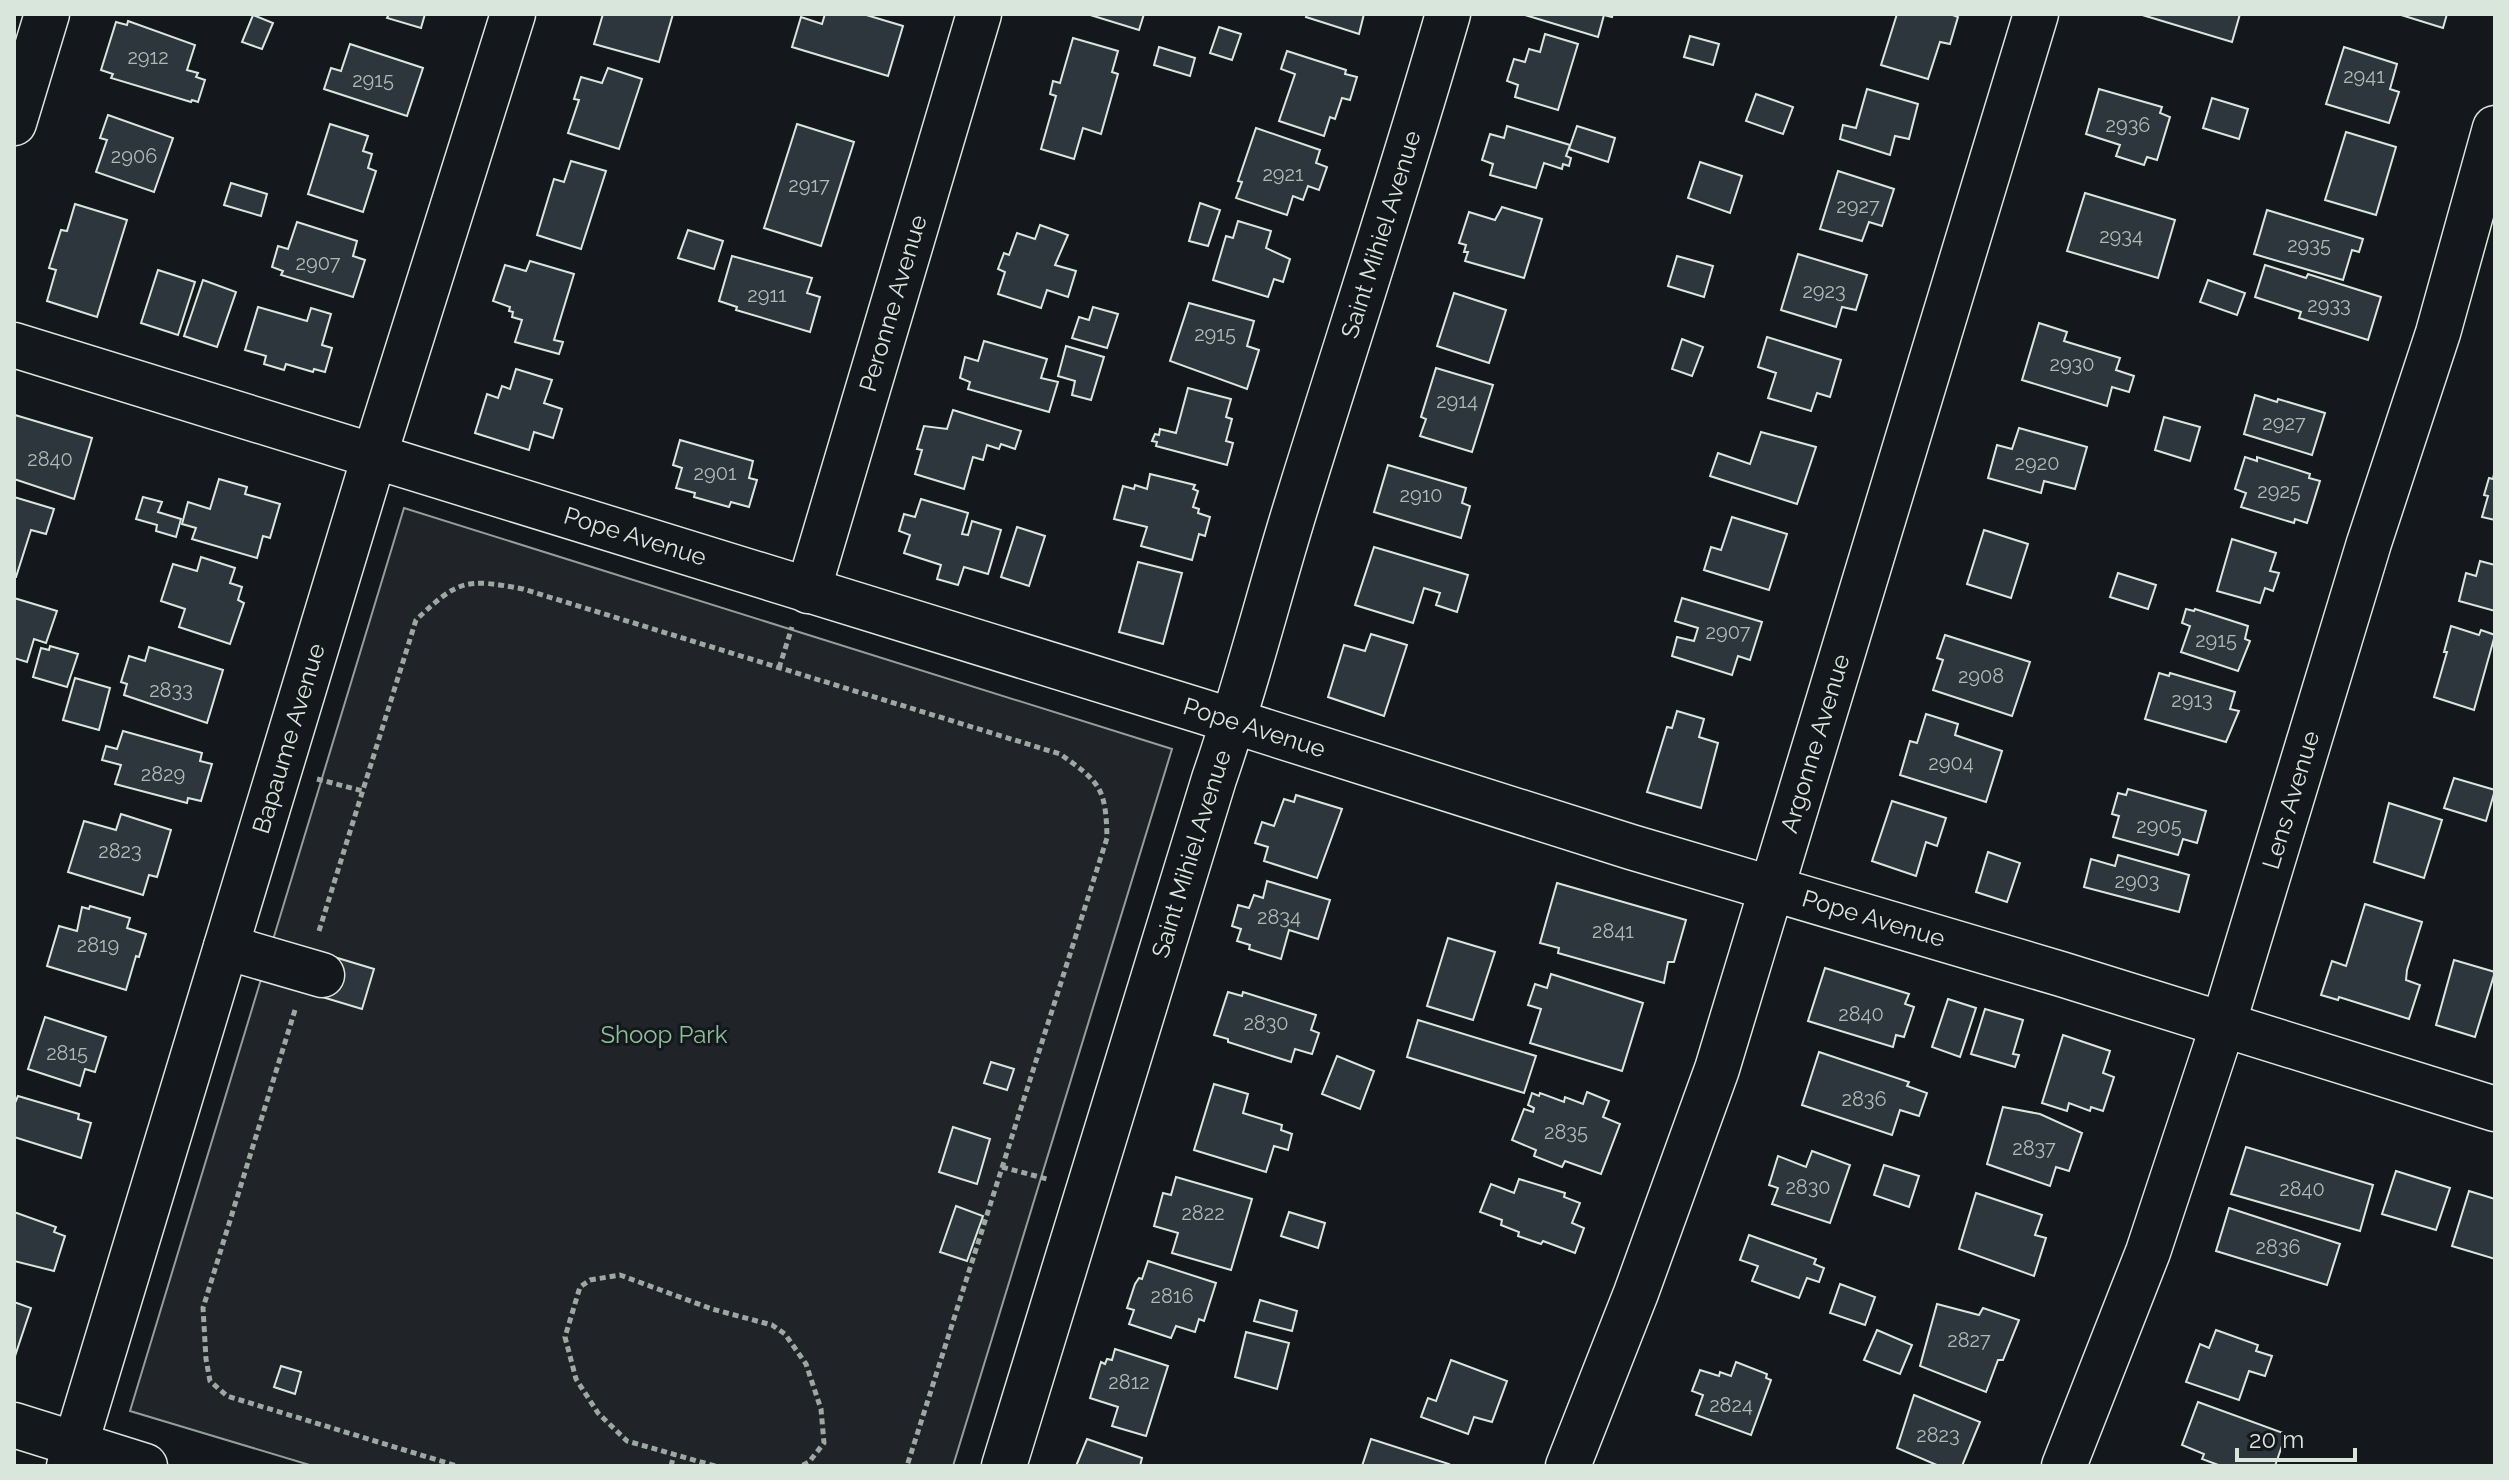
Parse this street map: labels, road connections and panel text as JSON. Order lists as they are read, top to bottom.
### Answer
{
  "streets": {
    "street": [
      "Saint Mihiel Avenue",
      "Peronne Avenue",
      "Pope Avenue",
      "Bapaume Avenue",
      "Argonne Avenue",
      "Lens Avenue"
    ]
  },
  "crossings": [
    ["Saint Mihiel Avenue", "Pope Avenue"],
    ["Peronne Avenue", "Pope Avenue"],
    ["Pope Avenue", "Bapaume Avenue"],
    ["Pope Avenue", "Argonne Avenue"],
    ["Pope Avenue", "Lens Avenue"]
  ],
  "parks": ["Shoop Park"],
  "house_numbers": [
    "2912",
    "2941",
    "2915",
    "2936",
    "2906",
    "2921",
    "2917",
    "2927",
    "2934",
    "2935",
    "2907",
    "2923",
    "2911",
    "2933",
    "2915",
    "2930",
    "2914",
    "2927",
    "2840",
    "2920",
    "2901",
    "2925",
    "2910",
    "2907",
    "2915",
    "2908",
    "2833",
    "2913",
    "2904",
    "2829",
    "2905",
    "2823",
    "2903",
    "2834",
    "2841",
    "2819",
    "2840",
    "2830",
    "2815",
    "2836",
    "2835",
    "2837",
    "2830",
    "2840",
    "2822",
    "2836",
    "2816",
    "2827",
    "2812",
    "2824",
    "2823"
  ],
  "scale_bar": "20 m"
}
